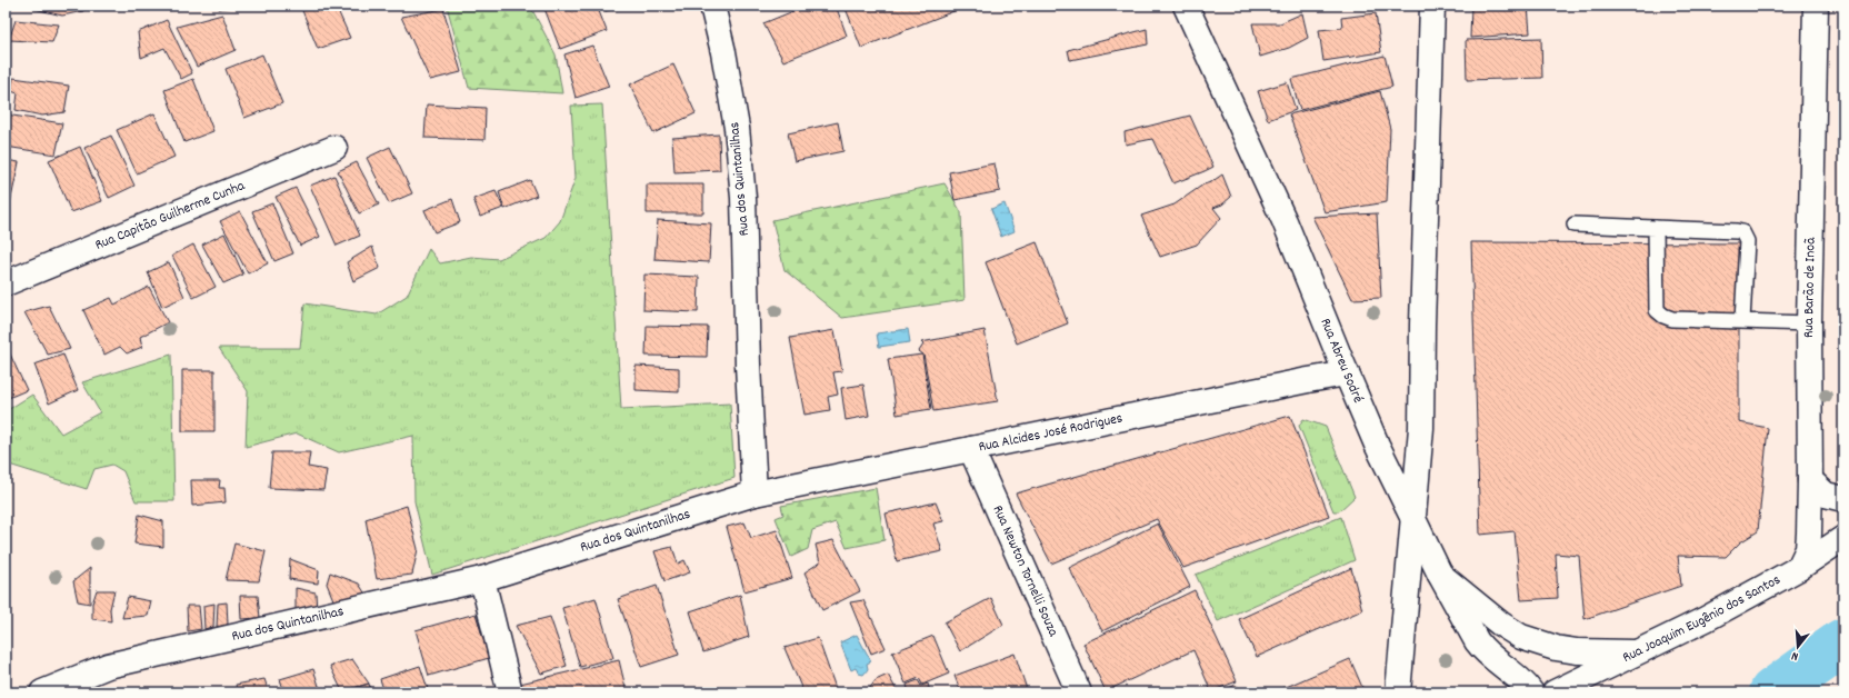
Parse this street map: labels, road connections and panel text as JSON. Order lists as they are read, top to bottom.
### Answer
{
  "streets": {
    "street": [
      "Rua dos Quintanilhas",
      "Rua Capitão Guilherme Cunha",
      "Rua Barão de Inoã",
      "Rua Abreu Sodré",
      "Rua Alcides José Rodrigues",
      "Rua Newton Tornelli Souza",
      "Rua Joaquim Eugênio dos Santos"
    ]
  },
  "crossings": [
    ["Rua dos Quintanilhas", "Rua Alcides José Rodrigues"],
    ["Rua Barão de Inoã", "Rua Joaquim Eugênio dos Santos"],
    ["Rua Abreu Sodré", "Rua Alcides José Rodrigues"],
    ["Rua Alcides José Rodrigues", "Rua Newton Tornelli Souza"]
  ],
  "north": "bottom"
}
